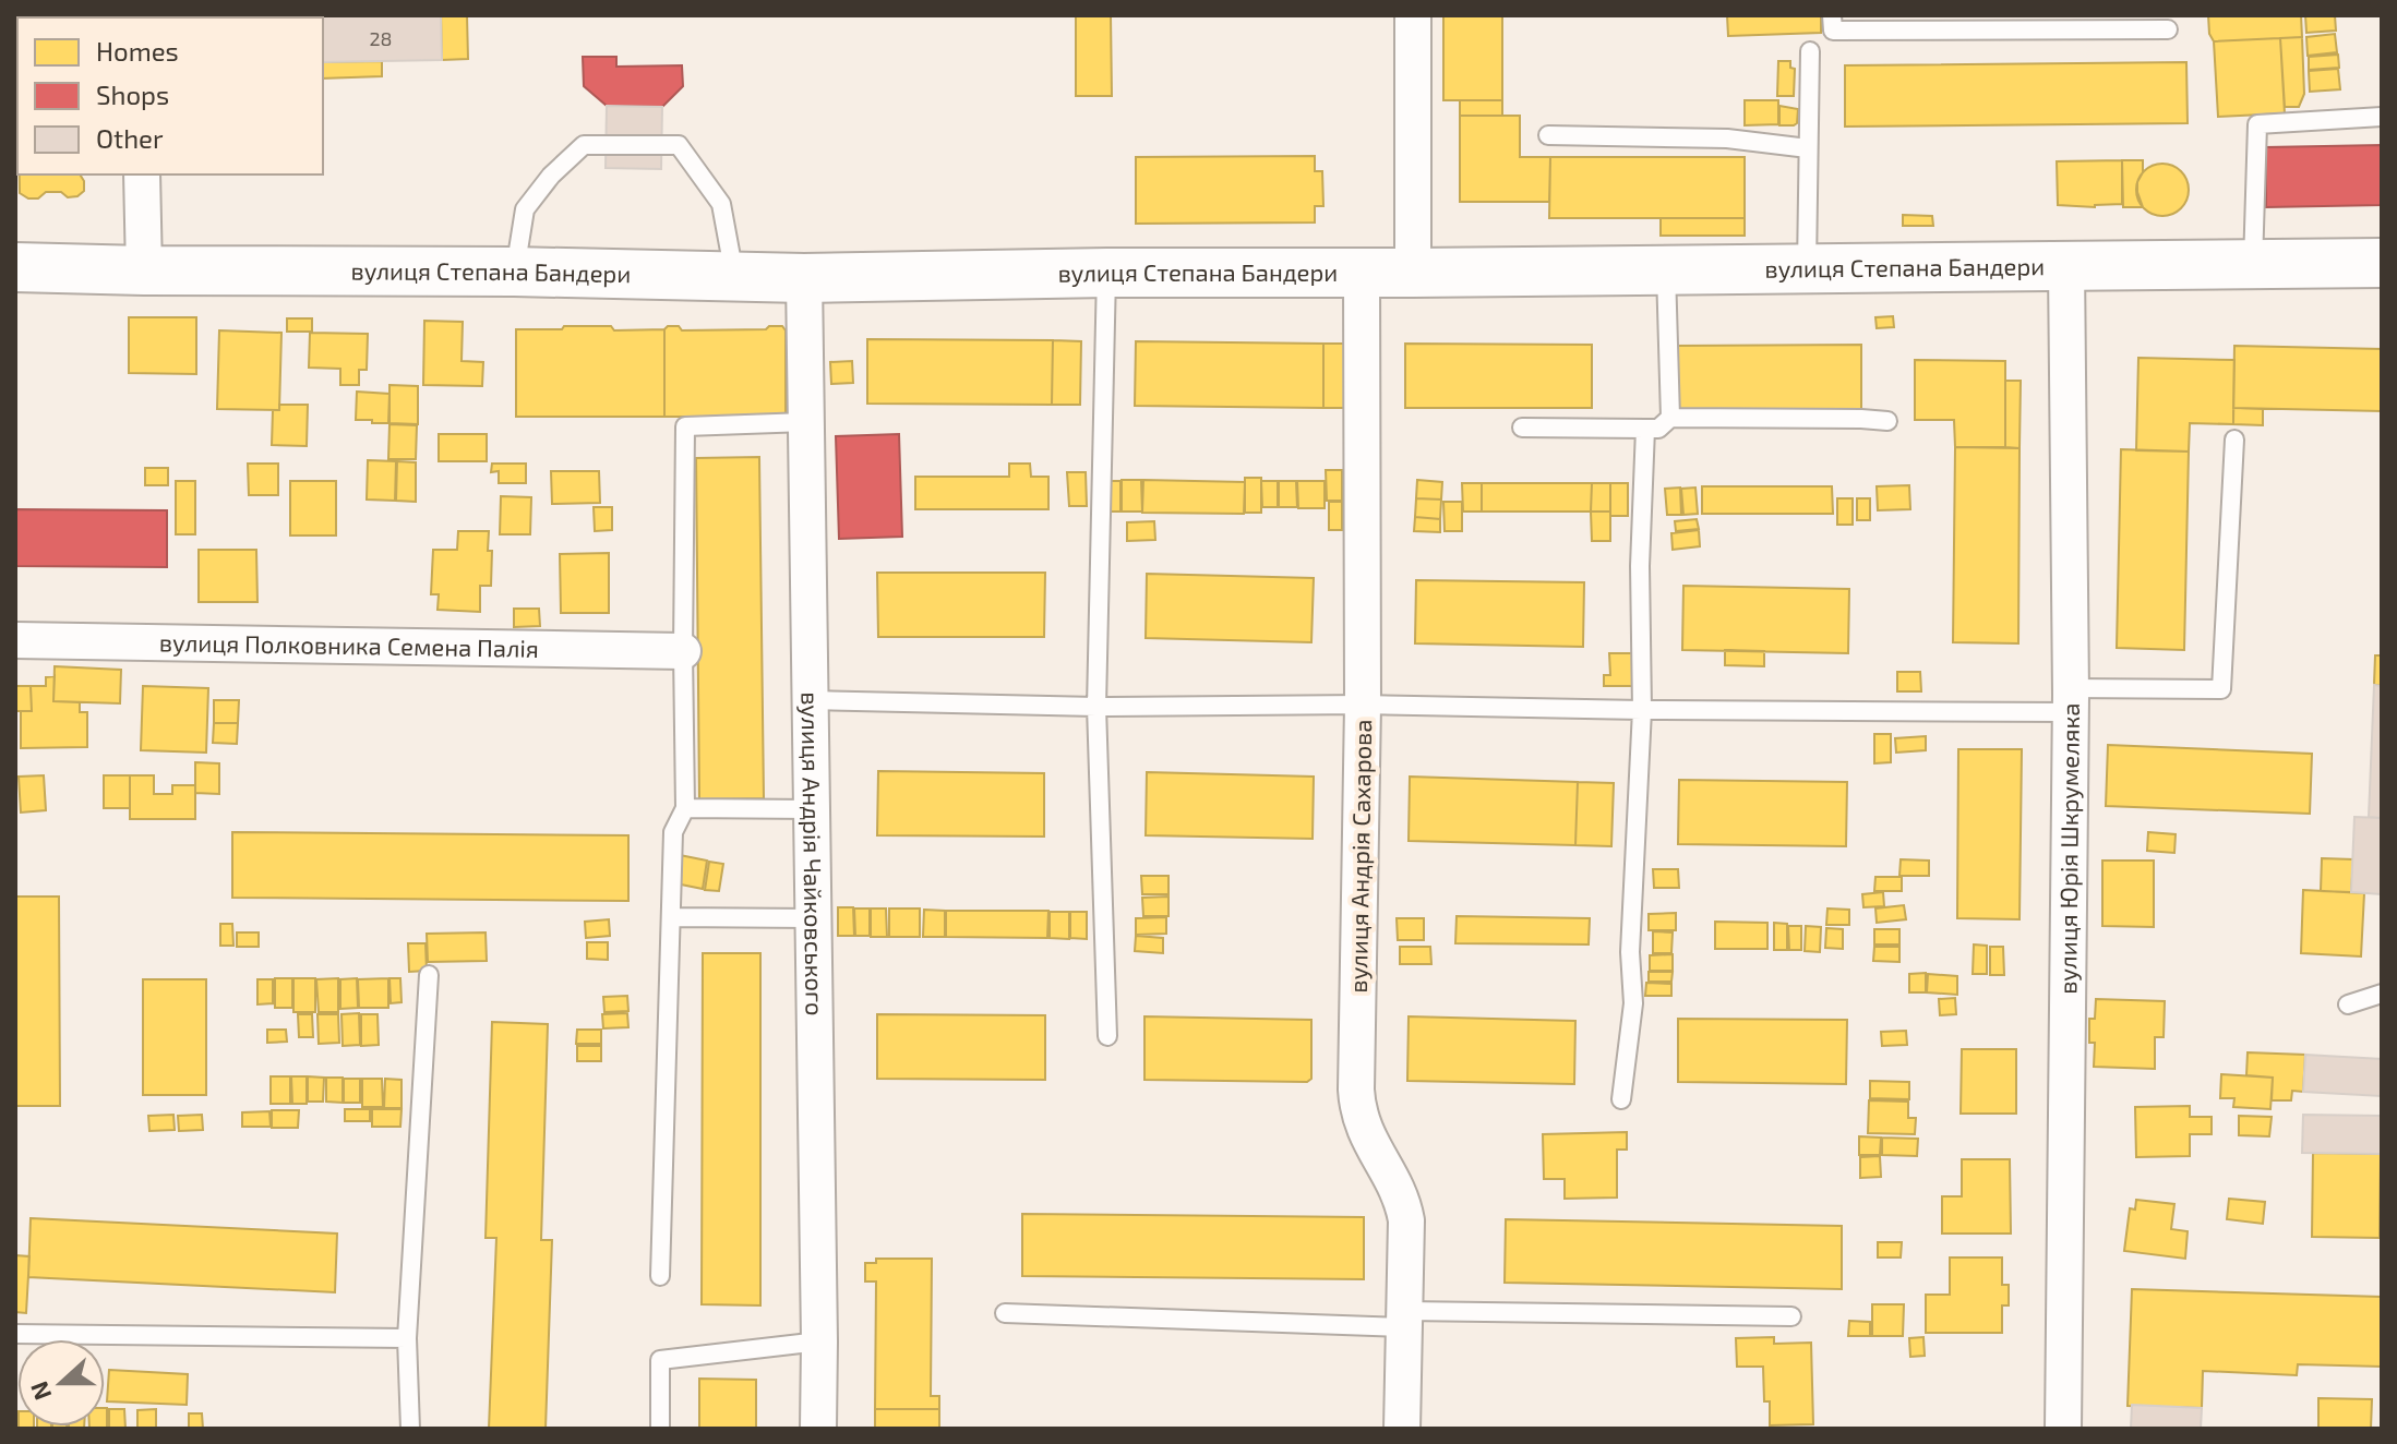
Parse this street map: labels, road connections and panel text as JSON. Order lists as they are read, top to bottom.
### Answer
{
  "streets": {
    "street": [
      "вулиця Степана Бандери",
      "вулиця Полковника Семена Палія",
      "вулиця Юрія Шкрумеляка",
      "вулиця Андрія Чайковського",
      "вулиця Андрія Сахарова"
    ]
  },
  "crossings": [
    ["вулиця Степана Бандери", "вулиця Юрія Шкрумеляка"],
    ["вулиця Степана Бандери", "вулиця Андрія Чайковського"],
    ["вулиця Степана Бандери", "вулиця Андрія Сахарова"]
  ],
  "house_numbers": ["28"],
  "legend": ["Homes", "Shops", "Other"],
  "north": "left"
}
